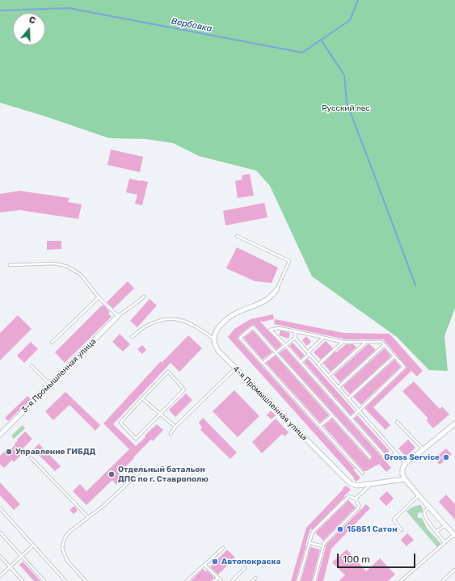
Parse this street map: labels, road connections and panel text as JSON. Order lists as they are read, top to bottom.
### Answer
{
  "streets": {
    "street": ["3-я Промышленная улица", "4-я Промышленная улица"]
  },
  "water": ["Вербовка"],
  "parks": ["Русский лес"],
  "places": [
    "Управление ГИБДД",
    "Gross Service",
    "Отдельный батальон ДПС по г. Ставрополю",
    "15851 Сатон",
    "Автопокраска"
  ],
  "scale_bar": "100 m",
  "north": "top"
}
